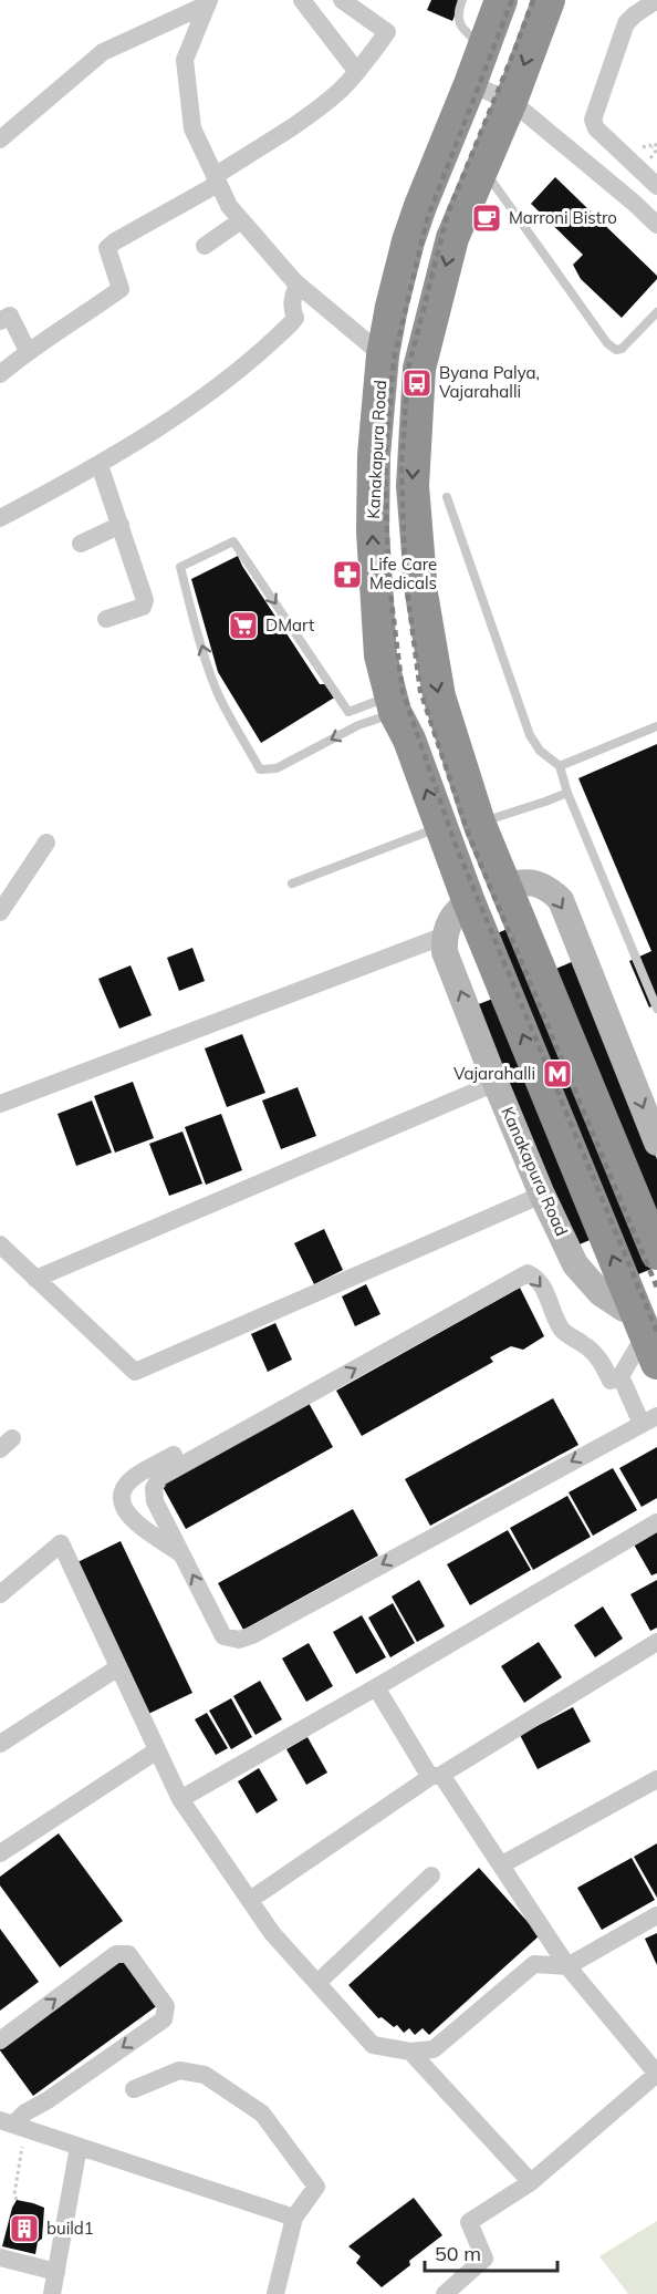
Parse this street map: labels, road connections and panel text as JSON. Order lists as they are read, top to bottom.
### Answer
{
  "streets": {
    "highway": ["Kanakapura Road"]
  },
  "places": {
    "cafe": ["Marroni Bistro"],
    "bus stop": ["Byana Palya, Vajarahalli"],
    "pharmacy": ["Life Care Medicals"],
    "supermarket": ["DMart"],
    "metro station": ["Vajarahalli"],
    "building": ["build1"]
  },
  "scale_bar": "50 m"
}
